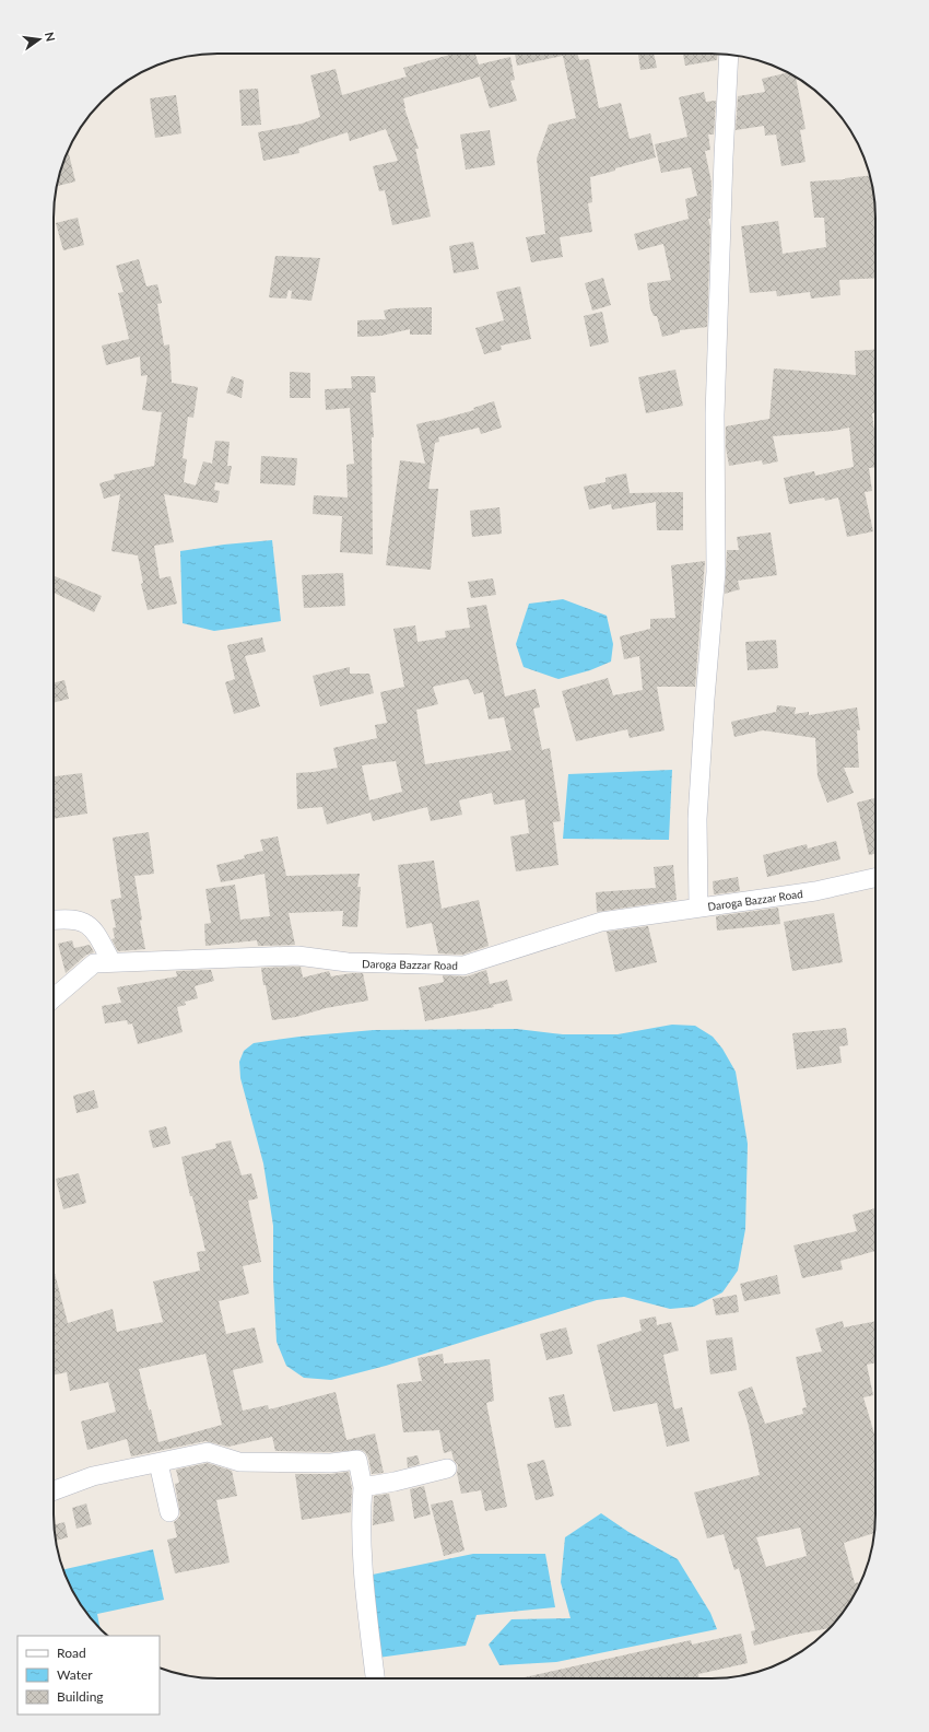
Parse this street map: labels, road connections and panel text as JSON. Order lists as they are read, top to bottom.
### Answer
{
  "streets": {
    "street": ["Daroga Bazzar Road"]
  },
  "legend": ["Road", "Water", "Building"],
  "north": "right"
}
